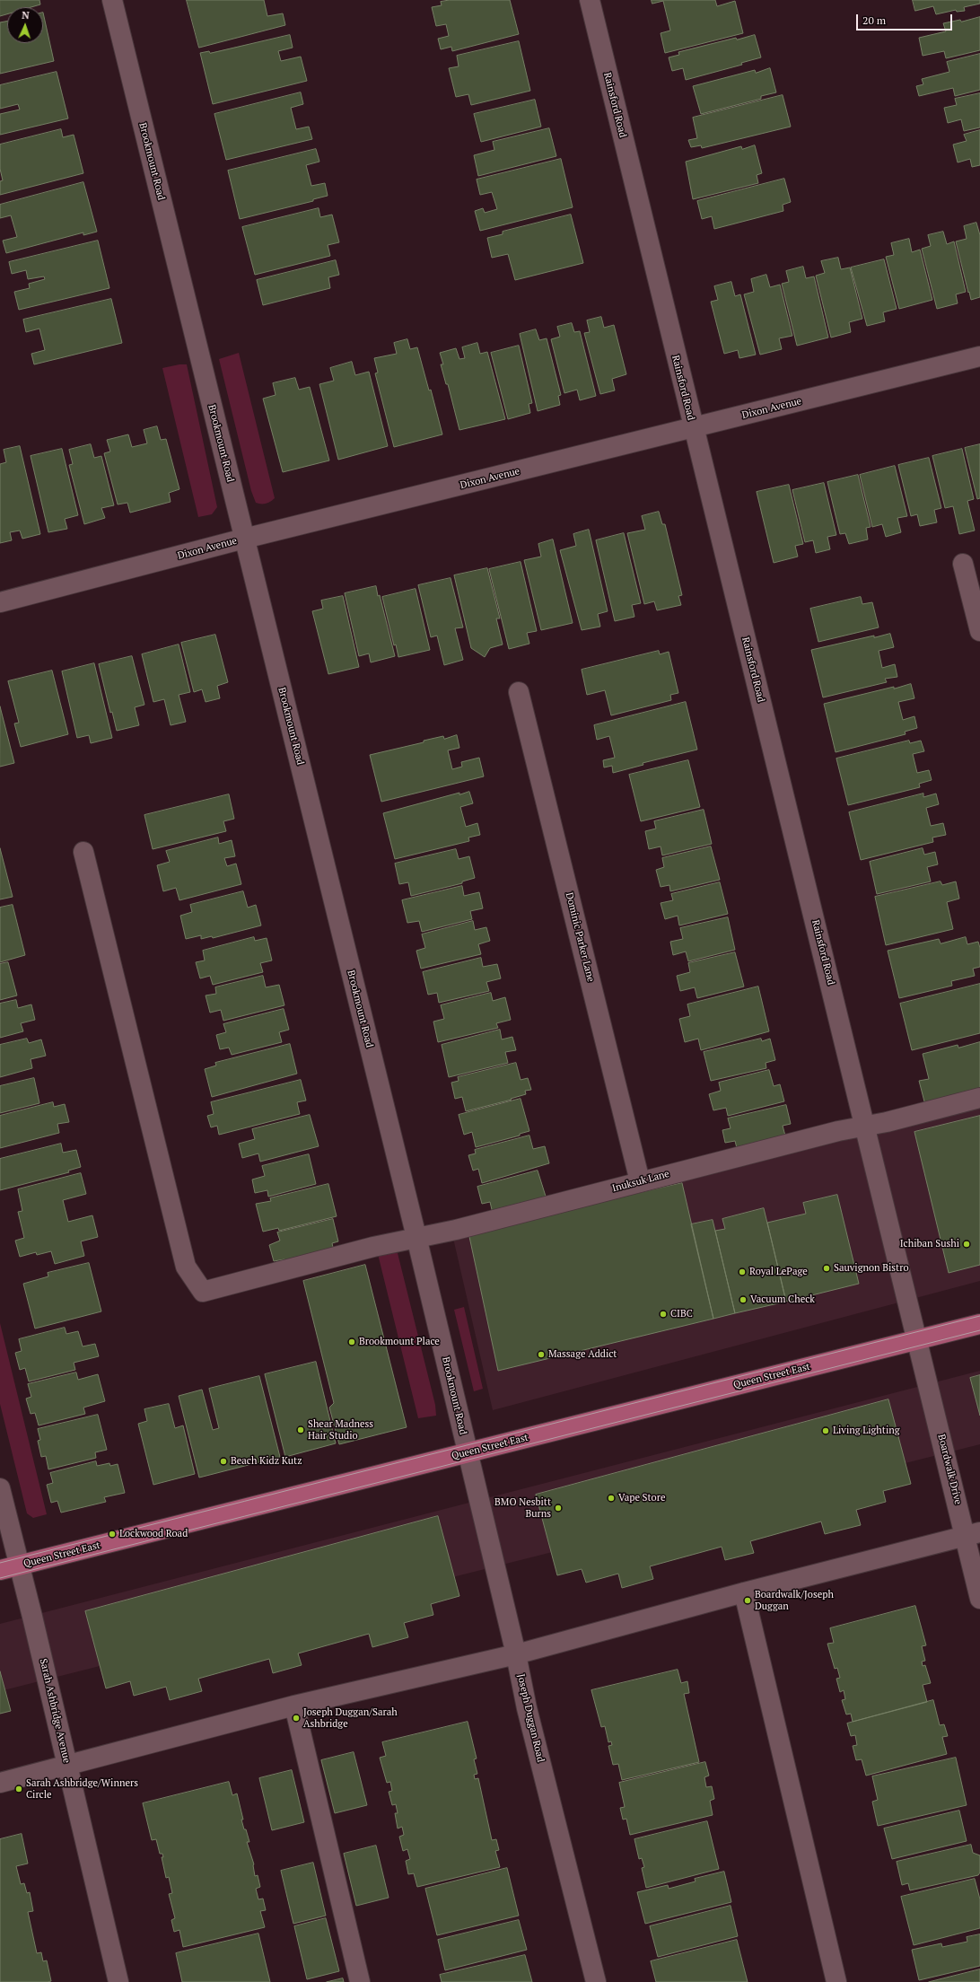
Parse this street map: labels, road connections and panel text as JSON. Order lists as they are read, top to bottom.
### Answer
{
  "streets": {
    "main road": ["Queen Street East"],
    "street": [
      "Rainsford Road",
      "Brookmount Road",
      "Dixon Avenue",
      "Dominic Parker Lane",
      "Inuksuk Lane",
      "Boardwalk Drive",
      "Sarah Ashbridge Avenue",
      "Joseph Duggan Road"
    ]
  },
  "crossings": [
    ["Rainsford Road", "Dixon Avenue"],
    ["Rainsford Road", "Inuksuk Lane"],
    ["Rainsford Road", "Queen Street East"],
    ["Rainsford Road", "Boardwalk Drive"],
    ["Brookmount Road", "Dixon Avenue"],
    ["Brookmount Road", "Inuksuk Lane"],
    ["Brookmount Road", "Queen Street East"],
    ["Brookmount Road", "Joseph Duggan Road"],
    ["Dominic Parker Lane", "Inuksuk Lane"],
    ["Queen Street East", "Boardwalk Drive"],
    ["Queen Street East", "Sarah Ashbridge Avenue"],
    ["Queen Street East", "Joseph Duggan Road"]
  ],
  "places": [
    "Ichiban Sushi",
    "Sauvignon Bistro",
    "Royal LePage",
    "Vacuum Check",
    "CIBC",
    "Brookmount Place",
    "Massage Addict",
    "Shear Madness Hair Studio",
    "Living Lighting",
    "Beach Kidz Kutz",
    "Vape Store",
    "BMO Nesbitt Burns",
    "Lockwood Road",
    "Boardwalk/Joseph Duggan",
    "Joseph Duggan/Sarah Ashbridge",
    "Sarah Ashbridge/Winners Circle"
  ],
  "scale_bar": "20 m",
  "north": "top"
}
